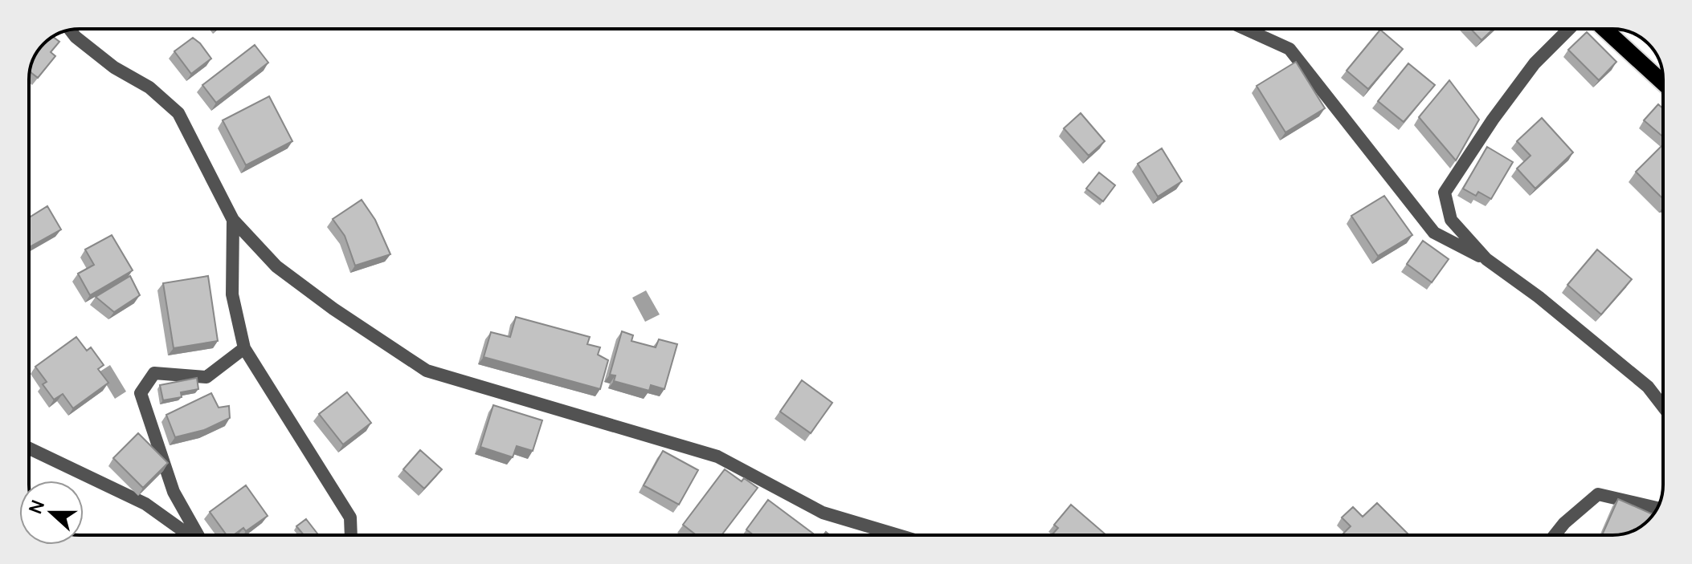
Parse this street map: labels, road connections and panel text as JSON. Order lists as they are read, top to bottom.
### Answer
{
  "north": "left"
}
